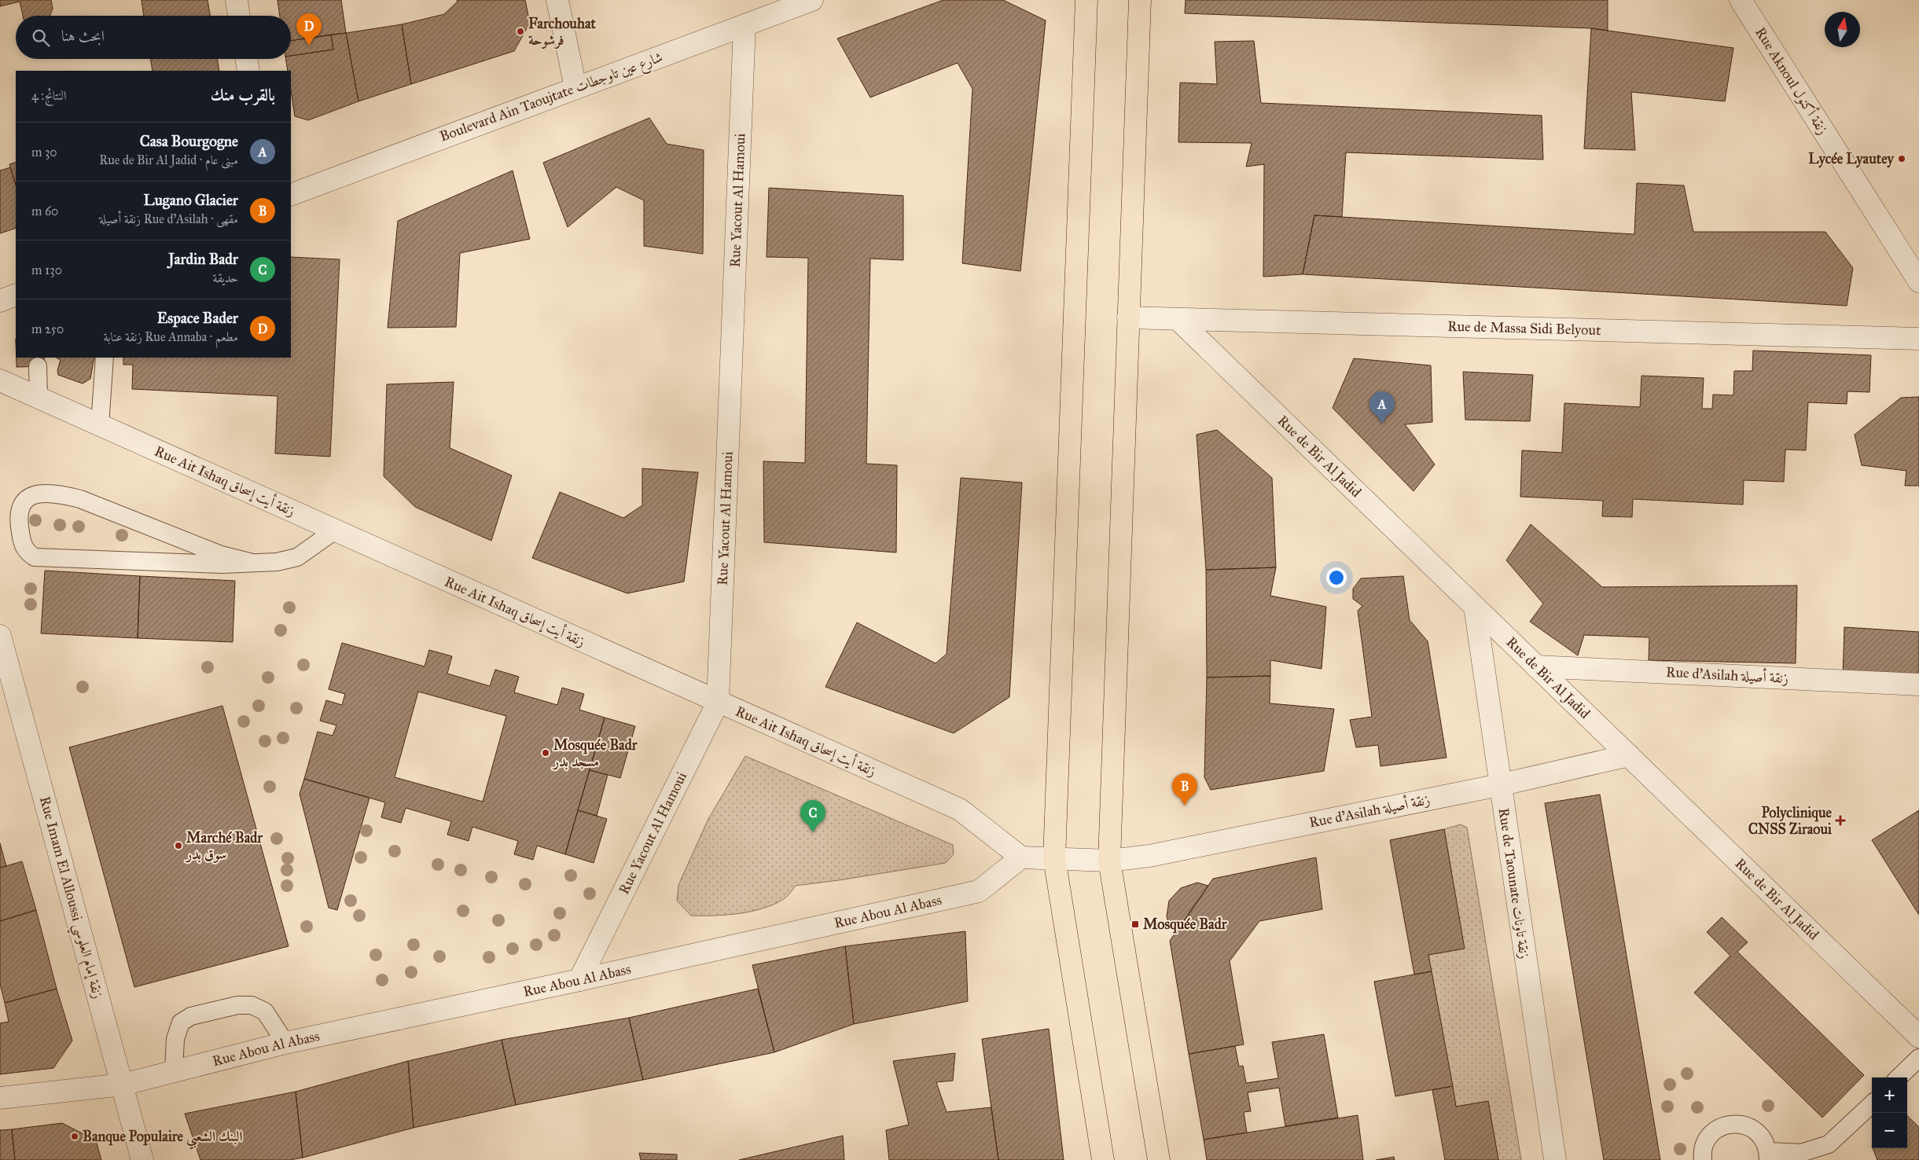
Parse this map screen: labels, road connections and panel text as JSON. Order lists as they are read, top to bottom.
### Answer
{
  "streets": {
    "street": [
      "Rue Aknoul زنقة أكنول",
      "Boulevard Ain Taoujtate شارع عين تاوجطات",
      "Rue Yacout Al Hamoui",
      "Rue de Massa Sidi Belyout",
      "Rue de Bir Al Jadid",
      "Rue Ait Ishaq زنقة أيت إسحاق",
      "Rue d'Asilah زنقة أصيلة",
      "Rue de Taounate زنقة تاونات",
      "Rue Imam El Alloussi زنقة إمام العلوسي",
      "Rue Abou Al Abass"
    ]
  },
  "crossings": [
    ["Boulevard Ain Taoujtate شارع عين تاوجطات", "Rue Yacout Al Hamoui"],
    ["Rue Yacout Al Hamoui", "Rue Ait Ishaq زنقة أيت إسحاق"],
    ["Rue Yacout Al Hamoui", "Rue Abou Al Abass"],
    ["Rue de Massa Sidi Belyout", "Rue de Bir Al Jadid"],
    ["Rue de Bir Al Jadid", "Rue d'Asilah زنقة أصيلة"],
    ["Rue de Bir Al Jadid", "Rue de Taounate زنقة تاونات"],
    ["Rue Ait Ishaq زنقة أيت إسحاق", "Rue d'Asilah زنقة أصيلة"],
    ["Rue Ait Ishaq زنقة أيت إسحاق", "Rue Abou Al Abass"],
    ["Rue d'Asilah زنقة أصيلة", "Rue de Taounate زنقة تاونات"],
    ["Rue d'Asilah زنقة أصيلة", "Rue Abou Al Abass"],
    ["Rue Imam El Alloussi زنقة إمام العلوسي", "Rue Abou Al Abass"]
  ],
  "places": {
    "other": [
      "Farchouhat فرشوحة",
      "Lycée Lyautey",
      "Mosquée Badr مسجد بدر",
      "Marché Badr سوق بدر",
      "Banque Populaire البنك الشعبي"
    ],
    "health": ["Polyclinique CNSS Ziraoui"],
    "transit": ["Mosquée Badr"]
  },
  "north": "top",
  "page": {
    "pins": [
      "D",
      "A",
      "B",
      "C"
    ],
    "search": "ابحث هنا",
    "heading": ["بالقرب منك", "النتائج: 4"],
    "list": [
      {
        "mark": "A",
        "name": "Casa Bourgogne",
        "note": "مبنى عام · Rue de Bir Al Jadid",
        "value": "30 m"
      },
      {
        "mark": "B",
        "name": "Lugano Glacier",
        "note": "مقهى · Rue d'Asilah زنقة أصيلة",
        "value": "60 m"
      },
      {
        "mark": "C",
        "name": "Jardin Badr",
        "note": "حديقة",
        "value": "130 m"
      },
      {
        "mark": "D",
        "name": "Espace Bader",
        "note": "مطعم · Rue Annaba زنقة عنابة",
        "value": "250 m"
      }
    ],
    "map_buttons": ["+", "−"]
  }
}
